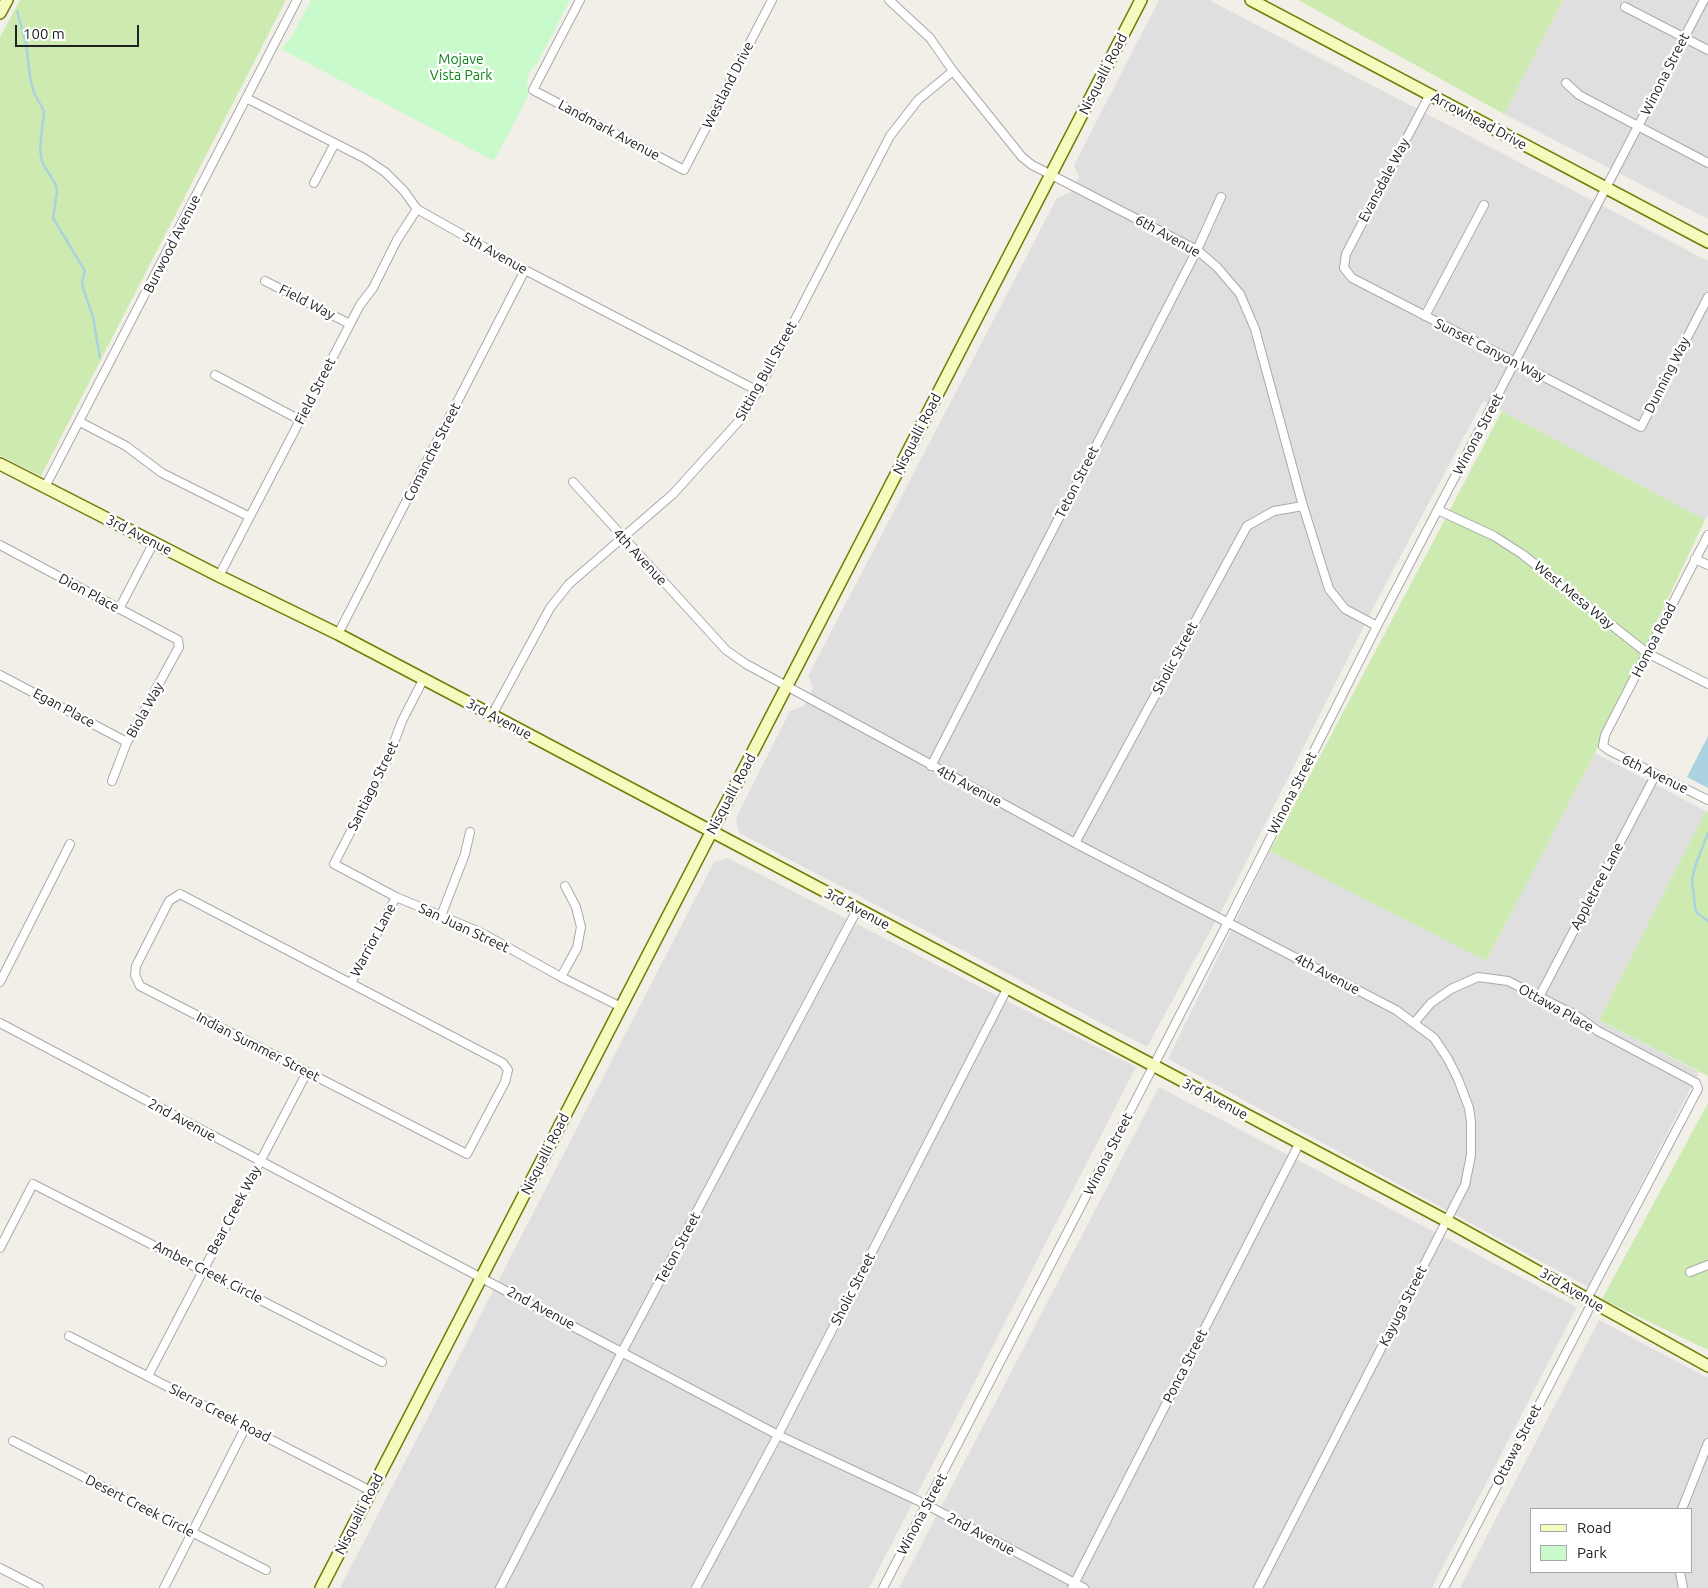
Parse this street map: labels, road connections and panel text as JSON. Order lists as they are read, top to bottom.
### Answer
{
  "streets": {
    "main road": ["Nisqualli Road", "Arrowhead Drive", "3rd Avenue"],
    "street": [
      "Winona Street",
      "Westland Drive",
      "Landmark Avenue",
      "Evansdale Way",
      "6th Avenue",
      "Burwood Avenue",
      "5th Avenue",
      "Field Way",
      "Sunset Canyon Way",
      "Sitting Bull Street",
      "Dunning Way",
      "Field Street",
      "Comanche Street",
      "Teton Street",
      "4th Avenue",
      "Dion Place",
      "West Mesa Way",
      "Homoa Road",
      "Sholic Street",
      "Egan Place",
      "Biola Way",
      "Santiago Street",
      "Appletree Lane",
      "San Juan Street",
      "Warrior Lane",
      "Ottawa Place",
      "Indian Summer Street",
      "2nd Avenue",
      "Bear Creek Way",
      "Amber Creek Circle",
      "Kayuga Street",
      "Ponca Street",
      "Sierra Creek Road",
      "Ottawa Street",
      "Desert Creek Circle"
    ]
  },
  "crossings": [
    ["Nisqualli Road", "6th Avenue"],
    ["Nisqualli Road", "3rd Avenue"],
    ["Nisqualli Road", "4th Avenue"],
    ["Nisqualli Road", "San Juan Street"],
    ["Nisqualli Road", "2nd Avenue"],
    ["Nisqualli Road", "Sierra Creek Road"],
    ["Winona Street", "Arrowhead Drive"],
    ["Winona Street", "6th Avenue"],
    ["Winona Street", "Sunset Canyon Way"],
    ["Winona Street", "3rd Avenue"],
    ["Winona Street", "4th Avenue"],
    ["Winona Street", "West Mesa Way"],
    ["Winona Street", "2nd Avenue"],
    ["Westland Drive", "Landmark Avenue"],
    ["Arrowhead Drive", "Evansdale Way"],
    ["Evansdale Way", "Sunset Canyon Way"],
    ["6th Avenue", "Sitting Bull Street"],
    ["6th Avenue", "Teton Street"],
    ["6th Avenue", "Homoa Road"],
    ["6th Avenue", "Sholic Street"],
    ["6th Avenue", "Appletree Lane"],
    ["Burwood Avenue", "5th Avenue"],
    ["Burwood Avenue", "3rd Avenue"],
    ["5th Avenue", "Sitting Bull Street"],
    ["5th Avenue", "Field Street"],
    ["5th Avenue", "Comanche Street"],
    ["Field Way", "Field Street"],
    ["Sunset Canyon Way", "Dunning Way"],
    ["Sitting Bull Street", "3rd Avenue"],
    ["Sitting Bull Street", "4th Avenue"],
    ["Field Street", "3rd Avenue"],
    ["Comanche Street", "3rd Avenue"],
    ["Teton Street", "3rd Avenue"],
    ["Teton Street", "4th Avenue"],
    ["Teton Street", "2nd Avenue"],
    ["3rd Avenue", "Sholic Street"],
    ["3rd Avenue", "Santiago Street"],
    ["3rd Avenue", "Kayuga Street"],
    ["3rd Avenue", "Ponca Street"],
    ["3rd Avenue", "Ottawa Street"],
    ["4th Avenue", "Sholic Street"],
    ["4th Avenue", "Ottawa Place"],
    ["4th Avenue", "Kayuga Street"],
    ["Dion Place", "Biola Way"],
    ["West Mesa Way", "Homoa Road"],
    ["Sholic Street", "2nd Avenue"],
    ["Egan Place", "Biola Way"],
    ["Santiago Street", "San Juan Street"],
    ["Appletree Lane", "Ottawa Place"],
    ["San Juan Street", "Warrior Lane"],
    ["Warrior Lane", "Indian Summer Street"],
    ["Ottawa Place", "Kayuga Street"],
    ["Ottawa Place", "Ottawa Street"],
    ["Indian Summer Street", "Bear Creek Way"],
    ["2nd Avenue", "Bear Creek Way"],
    ["2nd Avenue", "Ponca Street"],
    ["Bear Creek Way", "Amber Creek Circle"],
    ["Bear Creek Way", "Sierra Creek Road"]
  ],
  "parks": ["Mojave Vista Park"],
  "legend": ["Road", "Park"],
  "scale_bar": "100 m"
}
